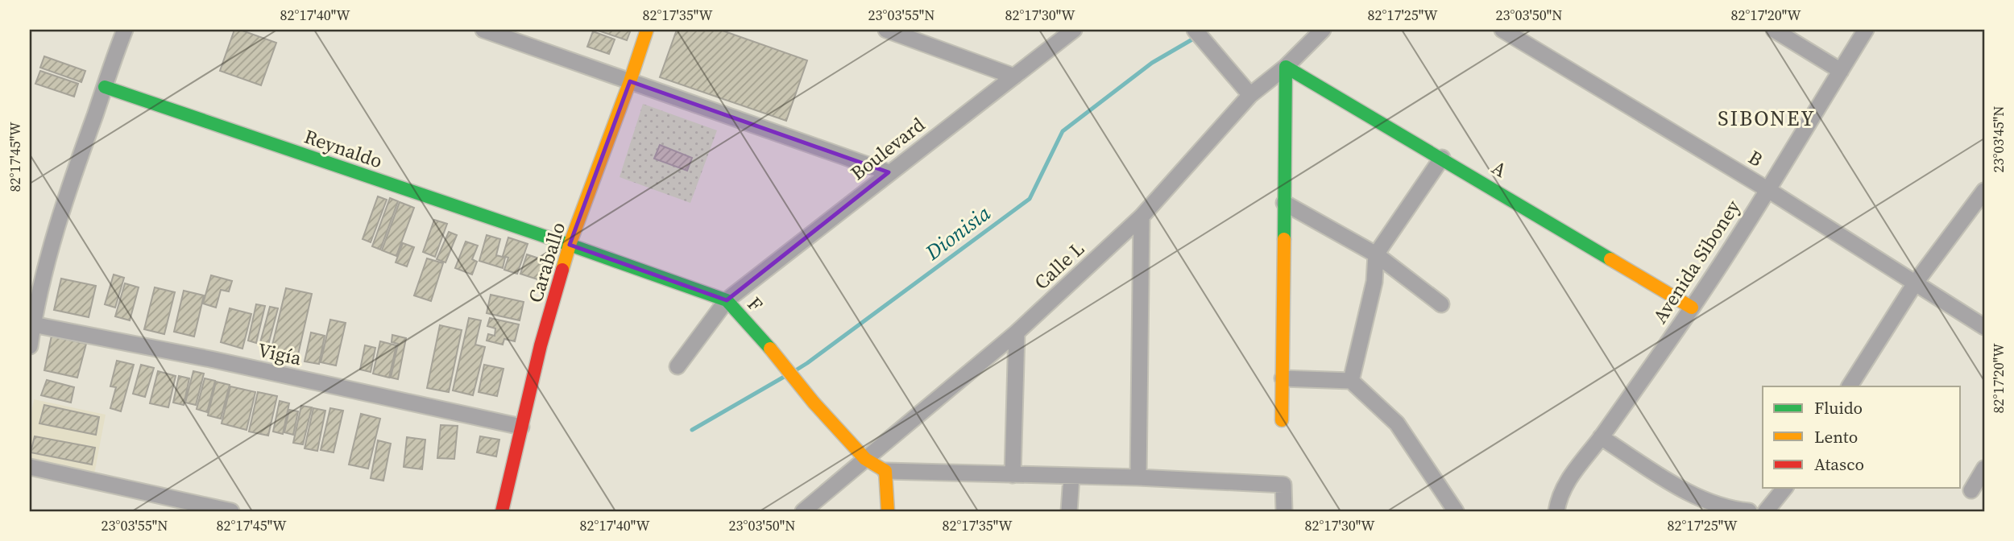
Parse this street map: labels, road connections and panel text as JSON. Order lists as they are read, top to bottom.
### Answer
{
  "streets": {
    "street": [
      "Reynaldo",
      "Boulevard",
      "B",
      "A",
      "Avenida Siboney",
      "Caraballo",
      "Calle L",
      "F",
      "Vigía"
    ]
  },
  "crossings": [
    ["Reynaldo", "Caraballo"],
    ["Reynaldo", "F"],
    ["Boulevard", "F"],
    ["B", "Avenida Siboney"],
    ["A", "Avenida Siboney"],
    ["A", "Calle L"],
    ["Caraballo", "F"],
    ["Caraballo", "Vigía"],
    ["Calle L", "F"]
  ],
  "districts": ["SIBONEY"],
  "water": ["Dionisia"],
  "legend": ["Fluido", "Lento", "Atasco"],
  "coordinates": [
    "82°17'40\"W",
    "82°17'35\"W",
    "23°03'55\"N",
    "82°17'30\"W",
    "82°17'25\"W",
    "23°03'50\"N",
    "82°17'20\"W",
    "23°03'45\"N",
    "82°17'45\"W"
  ]
}
